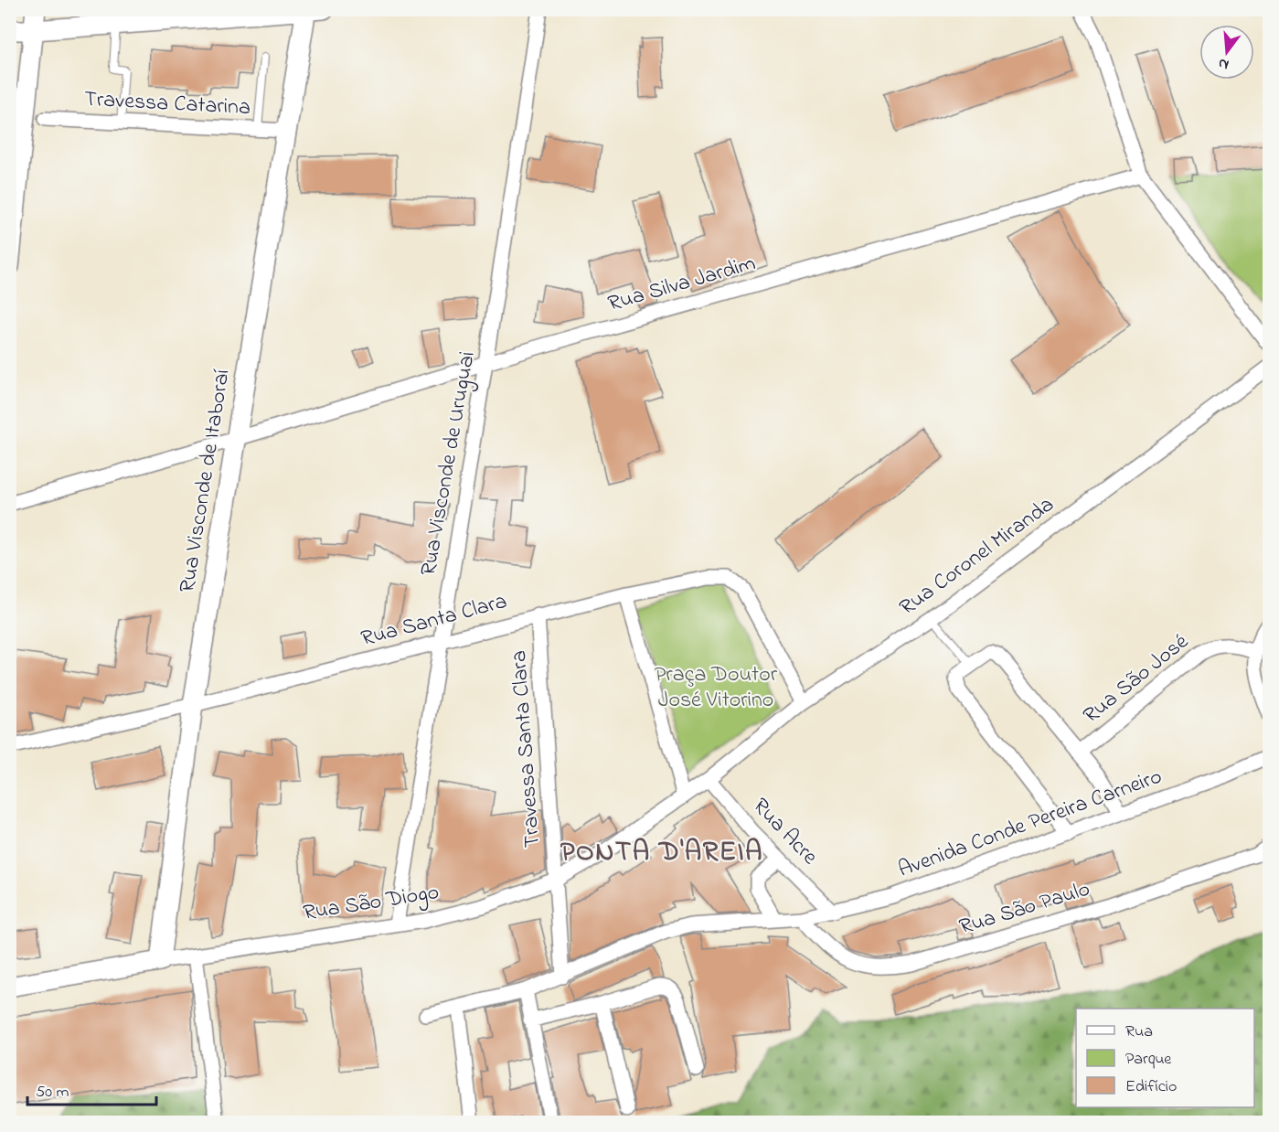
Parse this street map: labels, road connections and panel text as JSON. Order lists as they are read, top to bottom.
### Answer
{
  "streets": {
    "street": [
      "Travessa Catarina",
      "Rua Silva Jardim",
      "Rua Visconde de Uruguai",
      "Rua Visconde de Itaboraí",
      "Rua Coronel Miranda",
      "Rua Santa Clara",
      "Rua São José",
      "Travessa Santa Clara",
      "Avenida Conde Pereira Carneiro",
      "Rua Acre",
      "Rua São Diogo",
      "Rua São Paulo"
    ]
  },
  "crossings": [
    ["Travessa Catarina", "Rua Visconde de Itaboraí"],
    ["Rua Silva Jardim", "Rua Visconde de Uruguai"],
    ["Rua Silva Jardim", "Rua Visconde de Itaboraí"],
    ["Rua Visconde de Uruguai", "Rua Santa Clara"],
    ["Rua Visconde de Uruguai", "Rua São Diogo"],
    ["Rua Visconde de Itaboraí", "Rua Santa Clara"],
    ["Rua Visconde de Itaboraí", "Rua São Diogo"],
    ["Rua Coronel Miranda", "Rua Santa Clara"],
    ["Rua Coronel Miranda", "Rua Acre"],
    ["Rua Coronel Miranda", "Rua São Diogo"],
    ["Rua Santa Clara", "Travessa Santa Clara"],
    ["Travessa Santa Clara", "Avenida Conde Pereira Carneiro"],
    ["Travessa Santa Clara", "Rua São Diogo"],
    ["Avenida Conde Pereira Carneiro", "Rua Acre"],
    ["Avenida Conde Pereira Carneiro", "Rua São Paulo"],
    ["Rua Acre", "Rua São Diogo"]
  ],
  "districts": ["PONTA D'AREIA"],
  "parks": ["Praça Doutor José Vitorino"],
  "legend": ["Rua", "Parque", "Edifício"],
  "scale_bar": "50 m",
  "north": "bottom"
}
